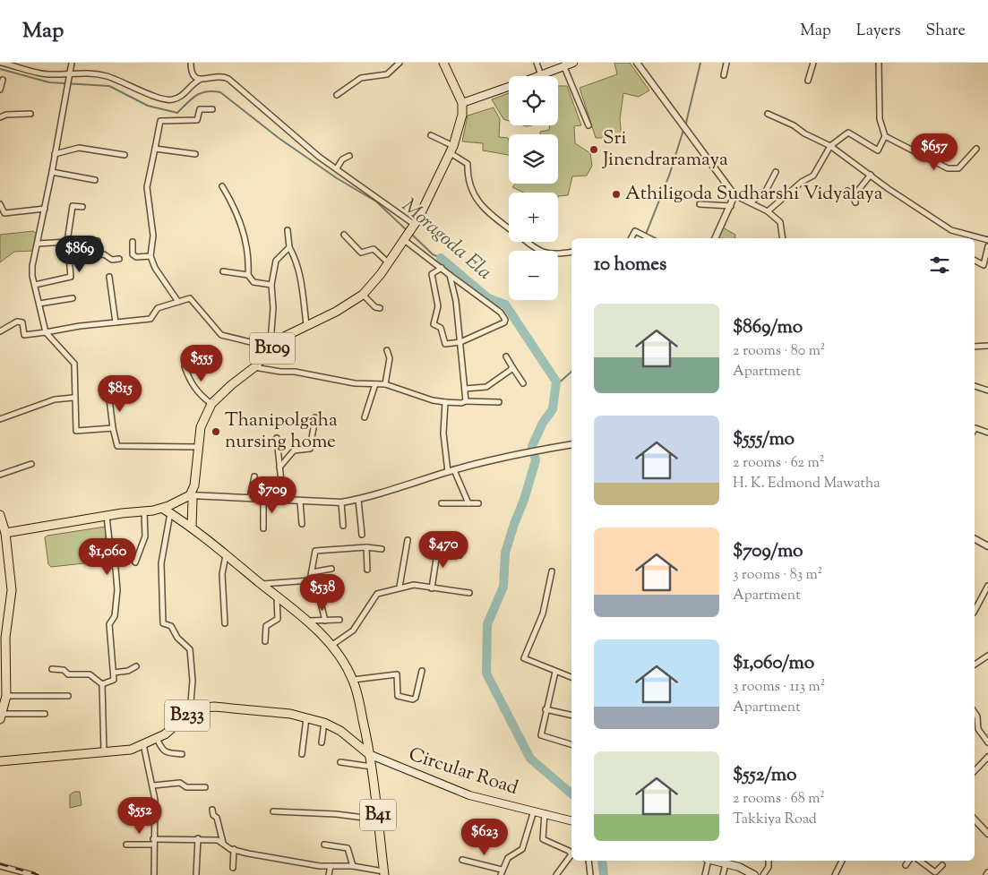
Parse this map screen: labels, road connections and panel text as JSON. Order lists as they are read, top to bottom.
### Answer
{
  "streets": {
    "main road": [
      "B109",
      "B233",
      "Circular Road",
      "B41"
    ]
  },
  "crossings": [
    ["B233", "Circular Road"],
    ["B233", "B41"],
    ["Circular Road", "B41"]
  ],
  "water": ["Moragoda Ela"],
  "places": ["Sri Jinendraramaya", "Athiligoda Sudharshi Vidyalaya", "Thanipolgaha nursing home"],
  "page": {
    "header": "Map",
    "nav": ["Map", "Layers", "Share"],
    "map_buttons": ["+", "−"],
    "price": [
      "$657",
      "$869",
      "$555",
      "$815",
      "$709",
      "$470",
      "$1,060",
      "$538",
      "$552",
      "$623"
    ],
    "heading": "10 homes",
    "list": [
      {
        "name": "$869/mo",
        "note": "2 rooms · 80 m² · Apartment"
      },
      {
        "name": "$555/mo",
        "note": "2 rooms · 62 m² · H. K. Edmond Mawatha"
      },
      {
        "name": "$709/mo",
        "note": "3 rooms · 83 m² · Apartment"
      },
      {
        "name": "$1,060/mo",
        "note": "3 rooms · 113 m² · Apartment"
      },
      {
        "name": "$552/mo",
        "note": "2 rooms · 68 m² · Takkiya Road"
      }
    ]
  }
}
